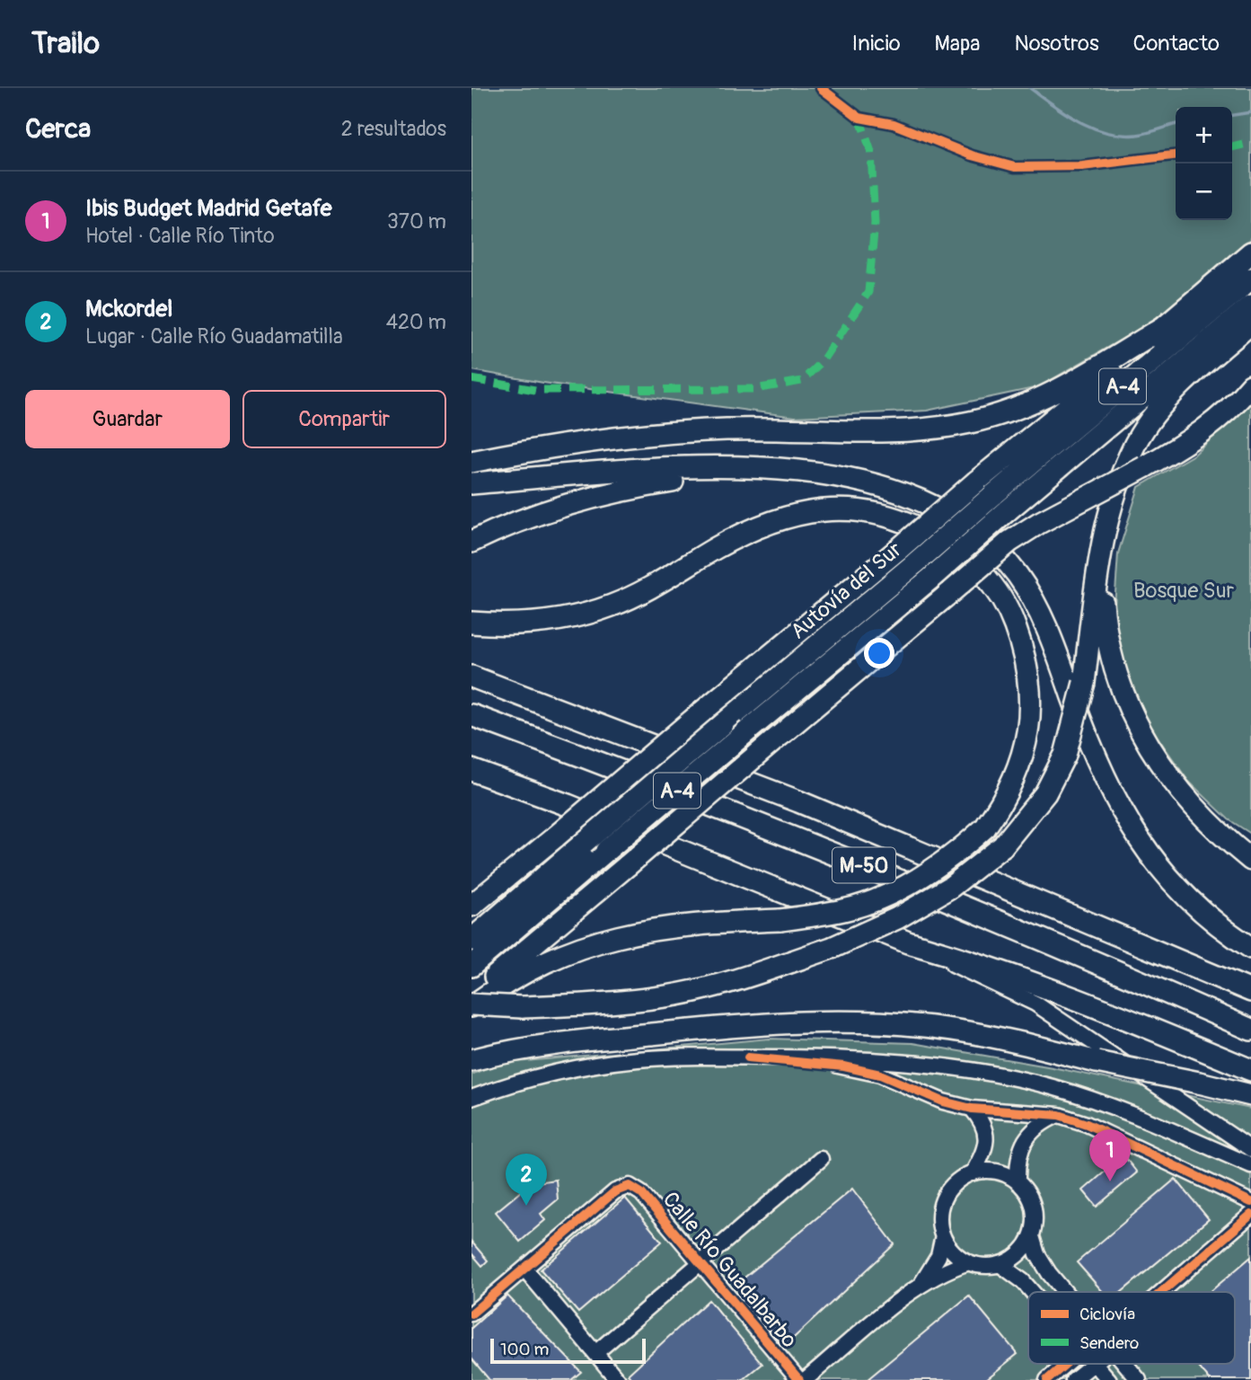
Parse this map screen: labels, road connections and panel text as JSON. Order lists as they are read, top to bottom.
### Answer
{
  "streets": {
    "highway": ["A-4", "Autovía del Sur", "M-50"],
    "street": ["Calle Río Guadalbarbo"]
  },
  "parks": ["Bosque Sur"],
  "legend": ["Ciclovía", "Sendero"],
  "scale_bar": "100 m",
  "page": {
    "header": "Trailo",
    "nav": [
      "Inicio",
      "Mapa",
      "Nosotros",
      "Contacto"
    ],
    "heading": ["Cerca", "2 resultados"],
    "map_buttons": ["+", "−"],
    "list": [
      {
        "mark": "1",
        "name": "Ibis Budget Madrid Getafe",
        "note": "Hotel · Calle Río Tinto",
        "value": "370 m"
      },
      {
        "mark": "2",
        "name": "Mckordel",
        "note": "Lugar · Calle Río Guadamatilla",
        "value": "420 m"
      }
    ],
    "buttons": ["Guardar", "Compartir"],
    "pins": ["1", "2"],
    "scale": "100 m"
  }
}
